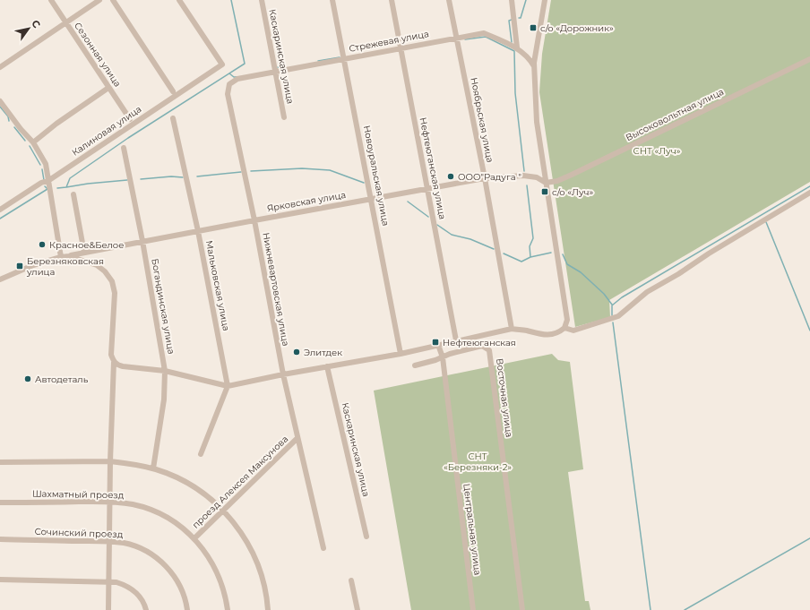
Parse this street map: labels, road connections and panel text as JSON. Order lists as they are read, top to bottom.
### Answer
{
  "streets": {
    "street": [
      "Стрежевая улица",
      "Сезонная улица",
      "Каскаринская улица",
      "Высоковольтная улица",
      "Ноябрьская улица",
      "Калиновая улица",
      "Нефтеюганская улица",
      "Новоуральская улица",
      "Ярковская улица",
      "Мальковская улица",
      "Нижневартовская улица",
      "Богандинская улица",
      "Восточная улица",
      "проезд Алексея Максунова",
      "Шахматный проезд",
      "Центральная улица",
      "Сочинский проезд"
    ]
  },
  "crossings": [
    ["Стрежевая улица", "Каскаринская улица"],
    ["Стрежевая улица", "Ноябрьская улица"],
    ["Стрежевая улица", "Нефтеюганская улица"],
    ["Стрежевая улица", "Новоуральская улица"],
    ["Стрежевая улица", "Нижневартовская улица"],
    ["Высоковольтная улица", "Ярковская улица"],
    ["Ноябрьская улица", "Ярковская улица"],
    ["Нефтеюганская улица", "Ярковская улица"],
    ["Новоуральская улица", "Ярковская улица"],
    ["Ярковская улица", "Мальковская улица"],
    ["Ярковская улица", "Нижневартовская улица"],
    ["Ярковская улица", "Богандинская улица"],
    ["Нижневартовская улица", "проезд Алексея Максунова"],
    ["Восточная улица", "Центральная улица"],
    ["проезд Алексея Максунова", "Шахматный проезд"]
  ],
  "parks": ["СНТ «Луч»", "СНТ «Березняки-2»"],
  "places": {
    "transit": [
      "с/о «Дорожник»",
      "с/о «Луч»",
      "Березняковская улица",
      "Нефтеюганская"
    ],
    "other": [
      "ООО\"Радуга \"",
      "Красное&Белое",
      "Элитдек",
      "Автодеталь"
    ]
  },
  "north": "top right"
}
